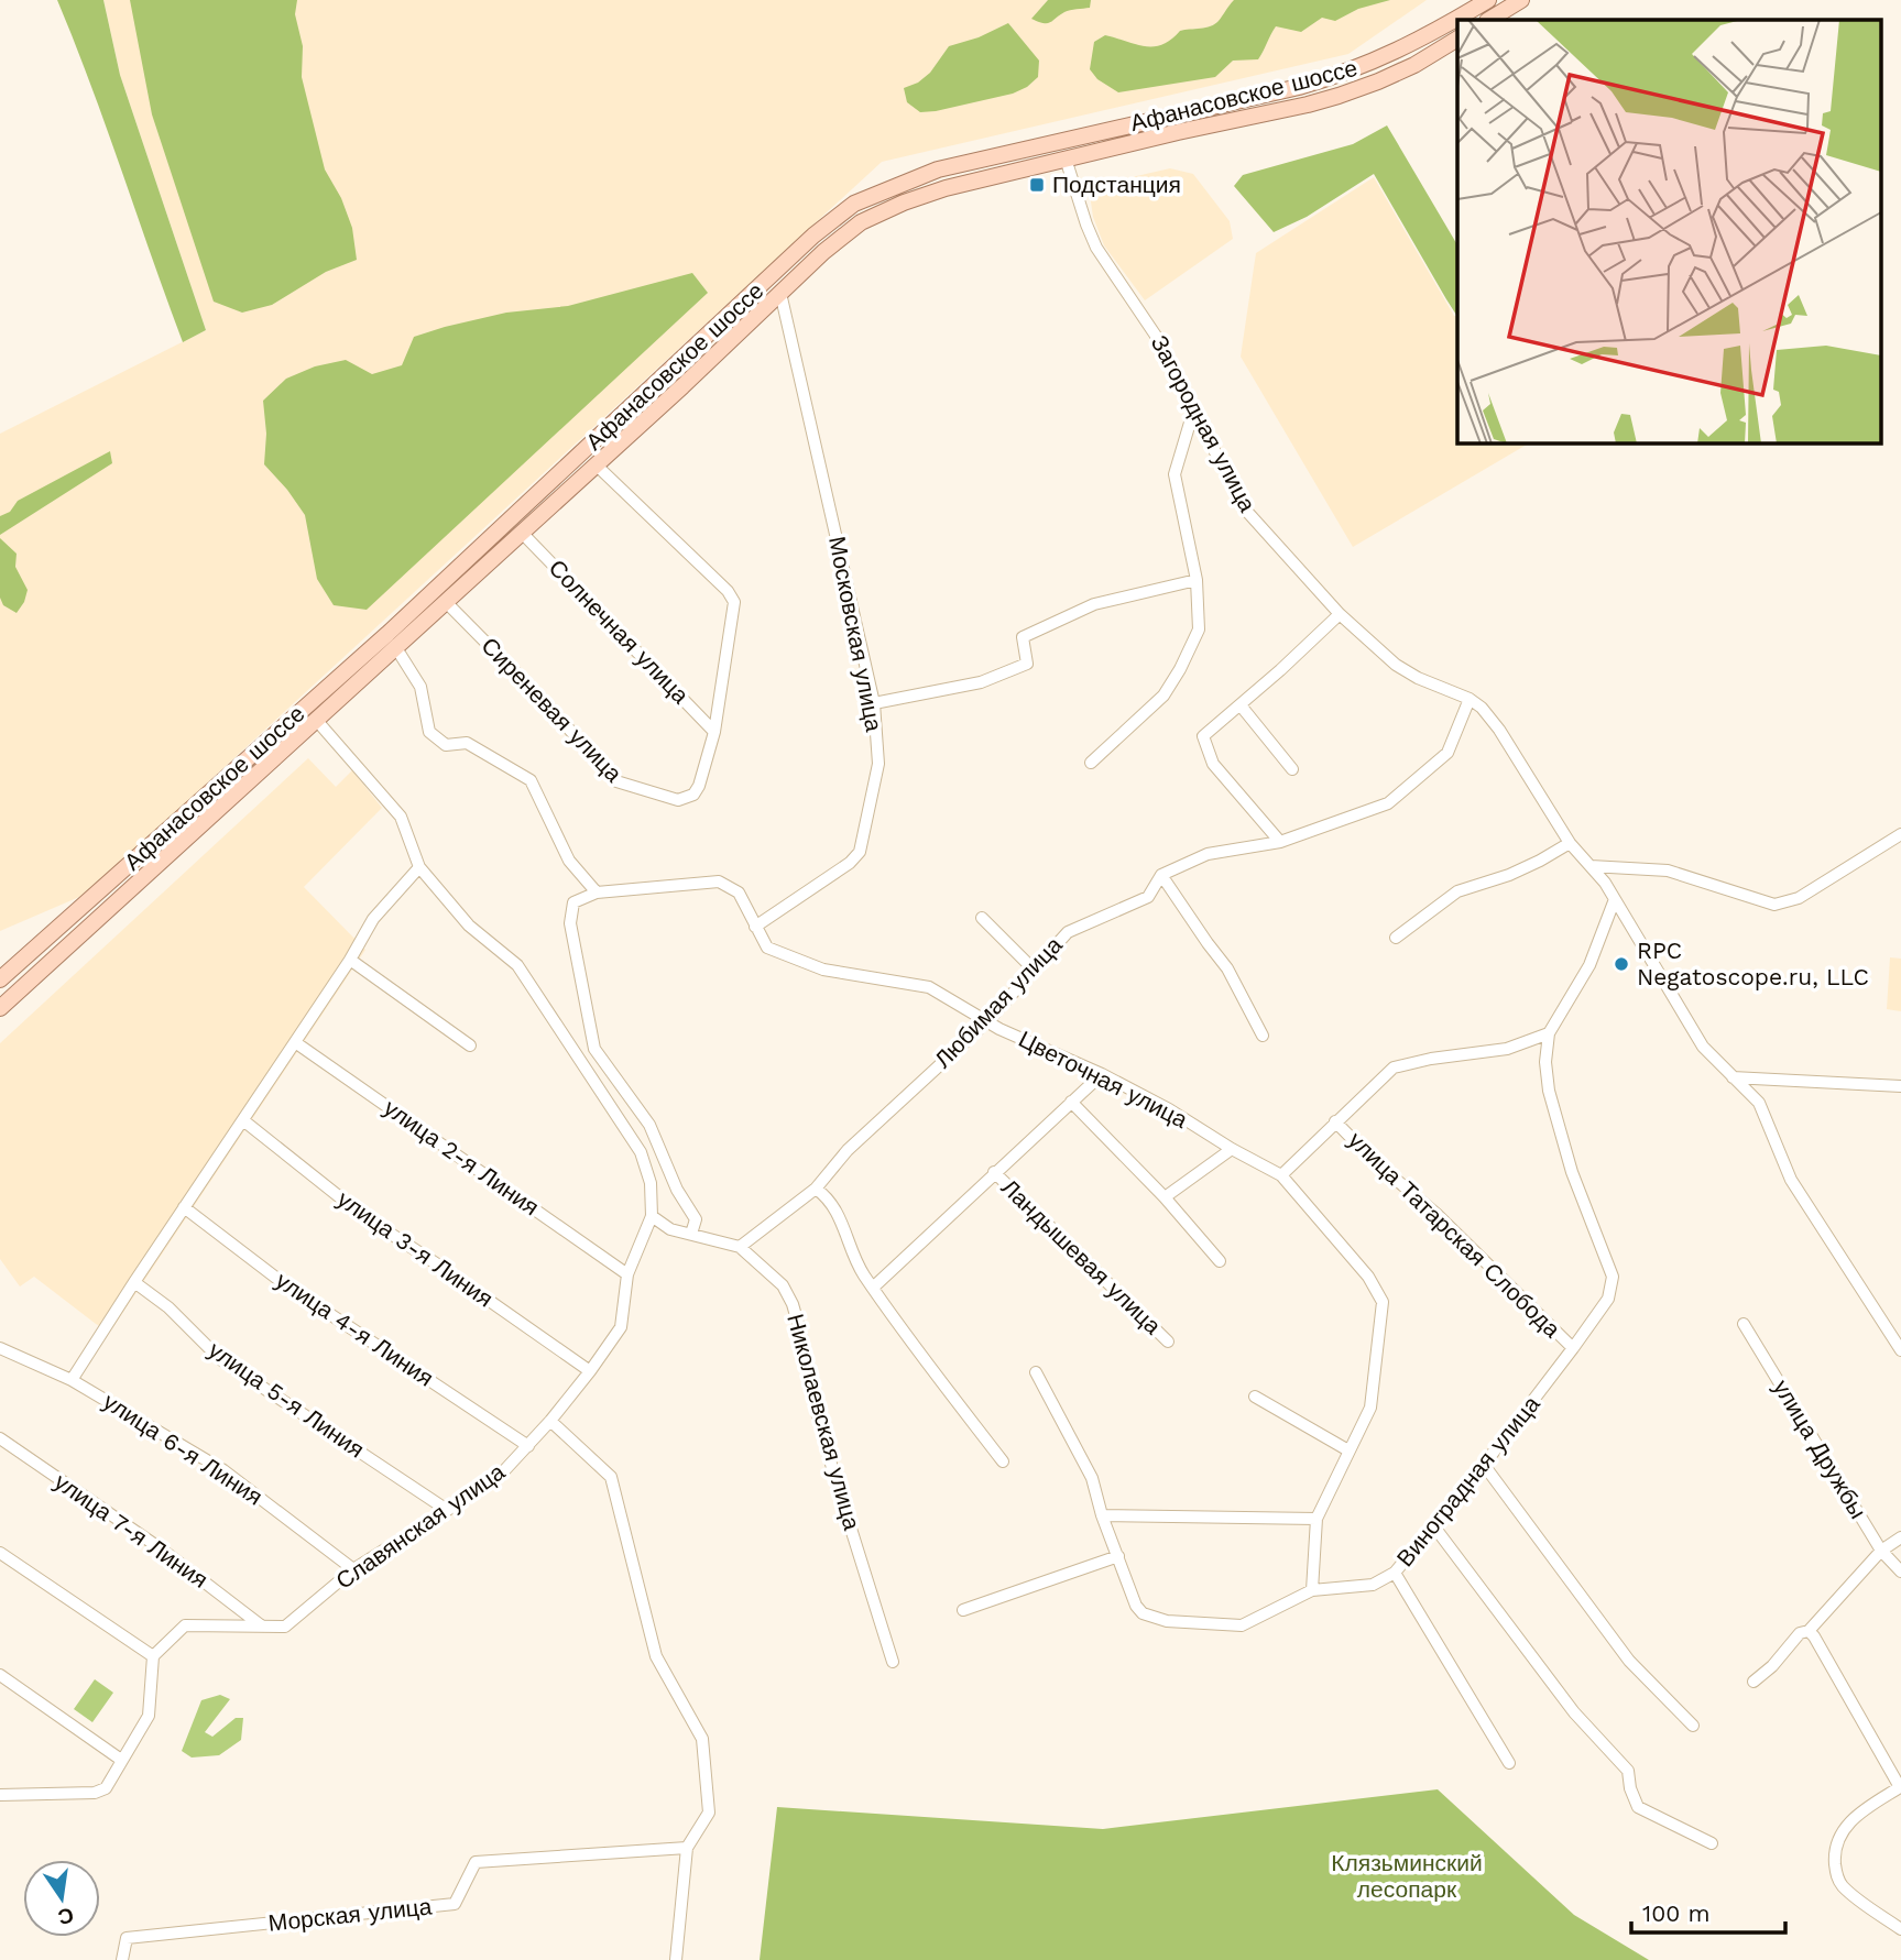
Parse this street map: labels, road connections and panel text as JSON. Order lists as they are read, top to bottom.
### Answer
{
  "streets": {
    "main road": ["Афанасовское шоссе"],
    "street": [
      "Загородная улица",
      "Солнечная улица",
      "Московская улица",
      "Сиреневая улица",
      "Любимая улица",
      "Цветочная улица",
      "улица 2-я Линия",
      "улица Татарская Слобода",
      "улица 3-я Линия",
      "Ландышевая улица",
      "улица 4-я Линия",
      "улица 5-я Линия",
      "Николаевская улица",
      "улица 6-я Линия",
      "улица Дружбы",
      "Виноградная улица",
      "Славянская улица",
      "улица 7-я Линия",
      "Морская улица"
    ]
  },
  "crossings": [
    ["Афанасовское шоссе", "Загородная улица"],
    ["Афанасовское шоссе", "Солнечная улица"],
    ["Афанасовское шоссе", "Московская улица"],
    ["Афанасовское шоссе", "Сиреневая улица"],
    ["Афанасовское шоссе", "Славянская улица"],
    ["Загородная улица", "Любимая улица"],
    ["Солнечная улица", "Сиреневая улица"],
    ["Московская улица", "Цветочная улица"],
    ["Любимая улица", "Цветочная улица"],
    ["Любимая улица", "Николаевская улица"],
    ["улица 2-я Линия", "Славянская улица"],
    ["улица Татарская Слобода", "Виноградная улица"],
    ["улица 3-я Линия", "Славянская улица"],
    ["улица 4-я Линия", "Славянская улица"],
    ["улица 5-я Линия", "Славянская улица"],
    ["Николаевская улица", "Славянская улица"],
    ["улица 6-я Линия", "Славянская улица"],
    ["Славянская улица", "улица 7-я Линия"]
  ],
  "parks": ["Клязьминский лесопарк"],
  "places": {
    "transit": ["Подстанция"],
    "other": ["RPC Negatoscope.ru, LLC"]
  },
  "scale_bar": "100 m",
  "north": "bottom"
}
